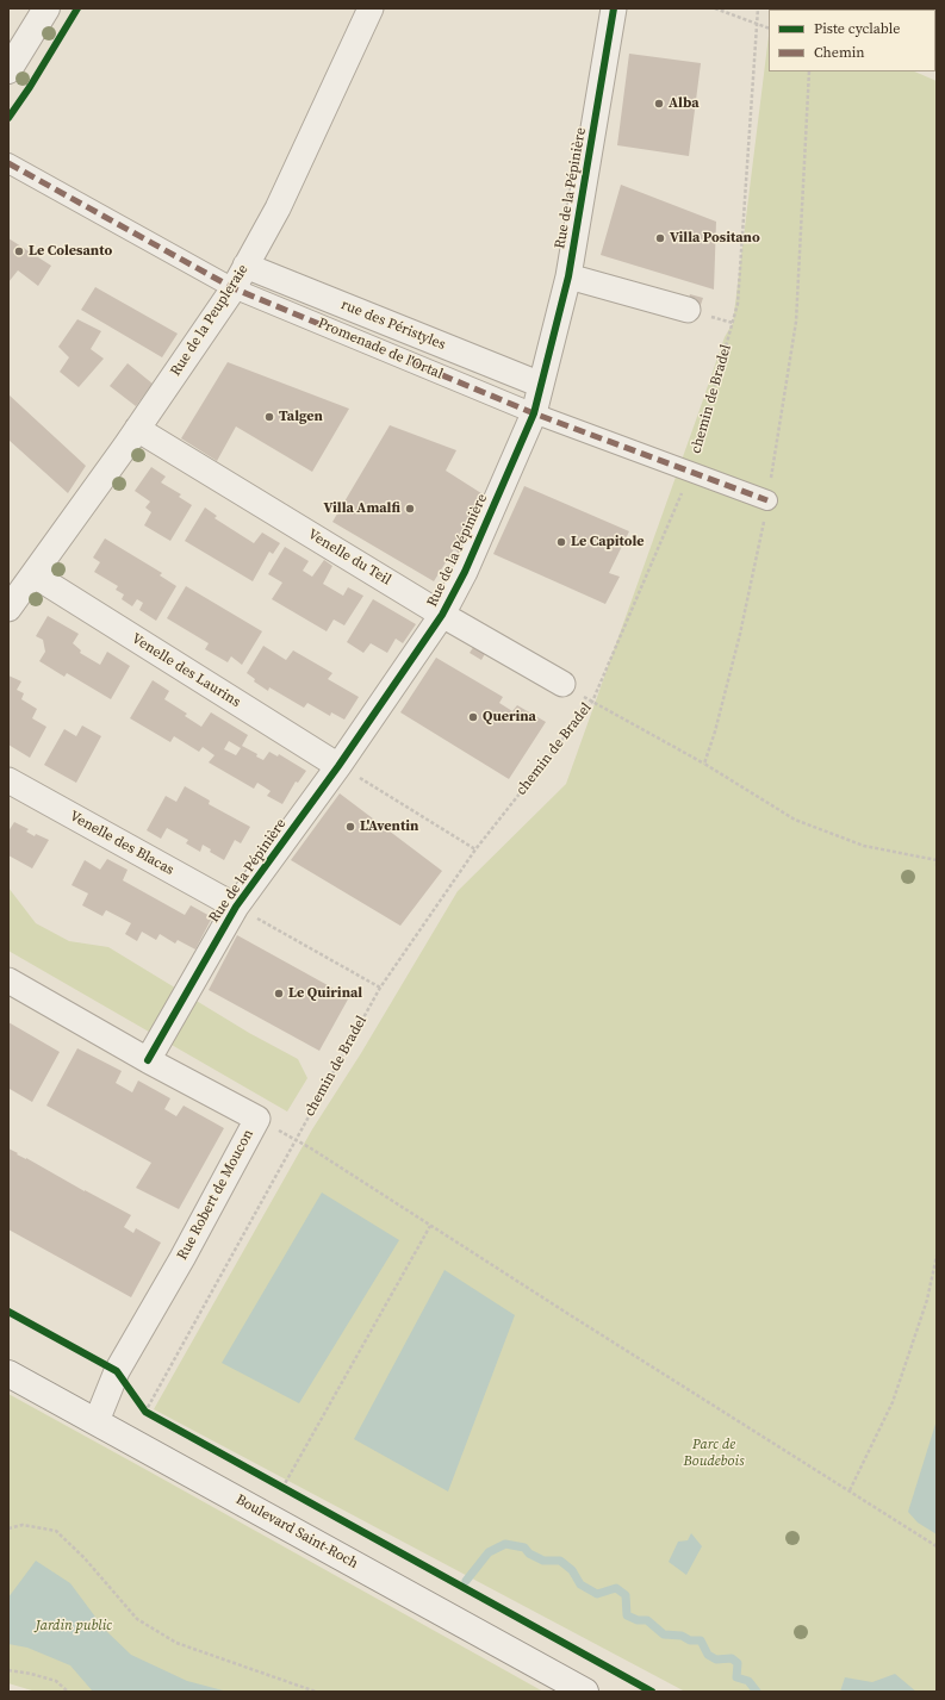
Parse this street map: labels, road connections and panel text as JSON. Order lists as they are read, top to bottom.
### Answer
{
  "streets": {
    "main road": ["Boulevard Saint-Roch"],
    "street": [
      "Rue de la Pépinière",
      "Rue de la Peupleraie",
      "rue des Péristyles",
      "Promenade de l'Ortal",
      "Venelle du Teil",
      "Venelle des Laurins",
      "Venelle des Blacas",
      "Rue Robert de Moucon"
    ],
    "path": ["chemin de Bradel"]
  },
  "crossings": [
    ["Rue de la Pépinière", "rue des Péristyles"],
    ["Rue de la Pépinière", "Promenade de l'Ortal"],
    ["Rue de la Pépinière", "Venelle du Teil"],
    ["Rue de la Pépinière", "Venelle des Laurins"],
    ["Rue de la Pépinière", "Venelle des Blacas"],
    ["Rue de la Pépinière", "Rue Robert de Moucon"],
    ["Rue de la Peupleraie", "rue des Péristyles"],
    ["Rue de la Peupleraie", "Promenade de l'Ortal"],
    ["Rue de la Peupleraie", "Venelle du Teil"],
    ["Rue de la Peupleraie", "Venelle des Laurins"],
    ["Promenade de l'Ortal", "chemin de Bradel"],
    ["Rue Robert de Moucon", "Boulevard Saint-Roch"]
  ],
  "parks": ["Parc de Boudebois", "Jardin public"],
  "places": [
    "Alba",
    "Villa Positano",
    "Le Colesanto",
    "Talgen",
    "Villa Amalfi",
    "Le Capitole",
    "Querina",
    "L'Aventin",
    "Le Quirinal"
  ],
  "legend": ["Piste cyclable", "Chemin"]
}
